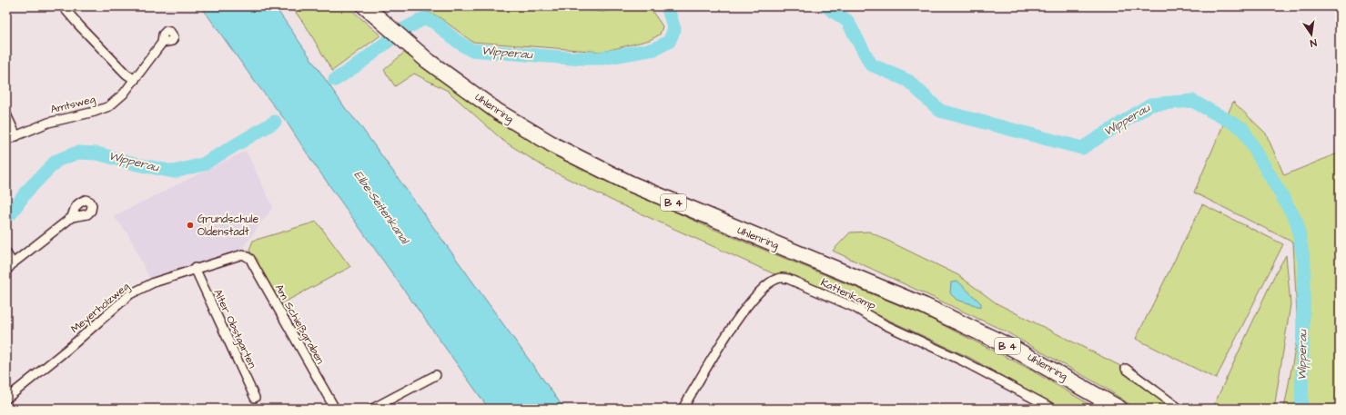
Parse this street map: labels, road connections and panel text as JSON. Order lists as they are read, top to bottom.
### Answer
{
  "streets": {
    "highway": ["Uhlenring", "B 4"],
    "street": [
      "Amtsweg",
      "Kattenkamp",
      "Meyerholzweg",
      "Am Schießgraben",
      "Alter Obstgarten"
    ]
  },
  "crossings": [
    ["Meyerholzweg", "Am Schießgraben"],
    ["Meyerholzweg", "Alter Obstgarten"]
  ],
  "water": ["Wipperau", "Elbe-Seitenkanal"],
  "places": ["Grundschule Oldenstadt"],
  "north": "bottom"
}
